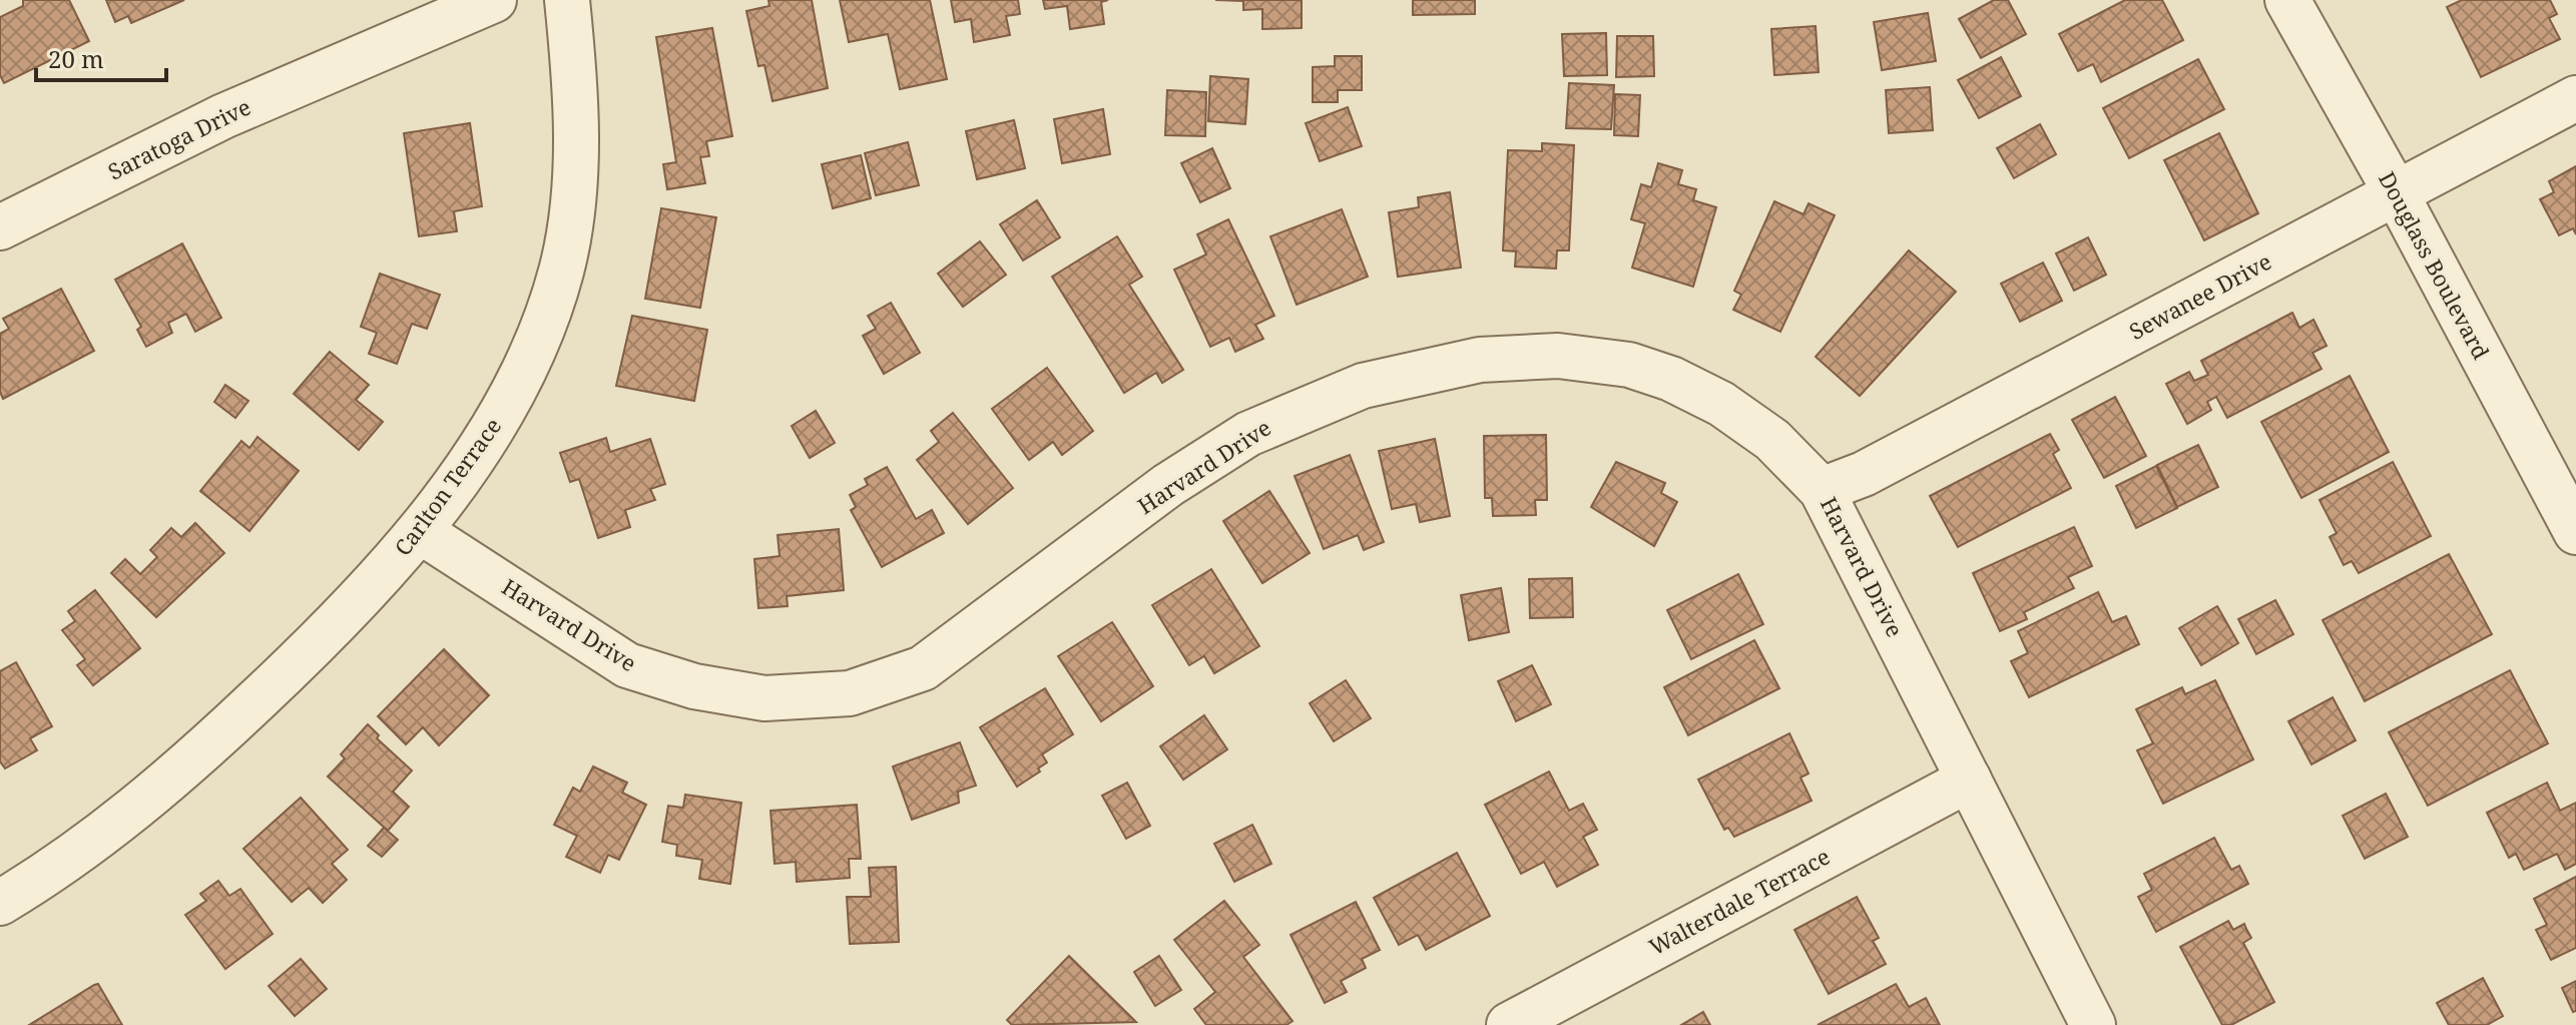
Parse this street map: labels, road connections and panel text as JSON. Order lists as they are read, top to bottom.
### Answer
{
  "streets": {
    "street": [
      "Saratoga Drive",
      "Douglass Boulevard",
      "Sewanee Drive",
      "Harvard Drive",
      "Carlton Terrace",
      "Walterdale Terrace"
    ]
  },
  "crossings": [
    ["Douglass Boulevard", "Sewanee Drive"],
    ["Sewanee Drive", "Harvard Drive"],
    ["Harvard Drive", "Carlton Terrace"],
    ["Harvard Drive", "Walterdale Terrace"]
  ],
  "scale_bar": "20 m"
}
